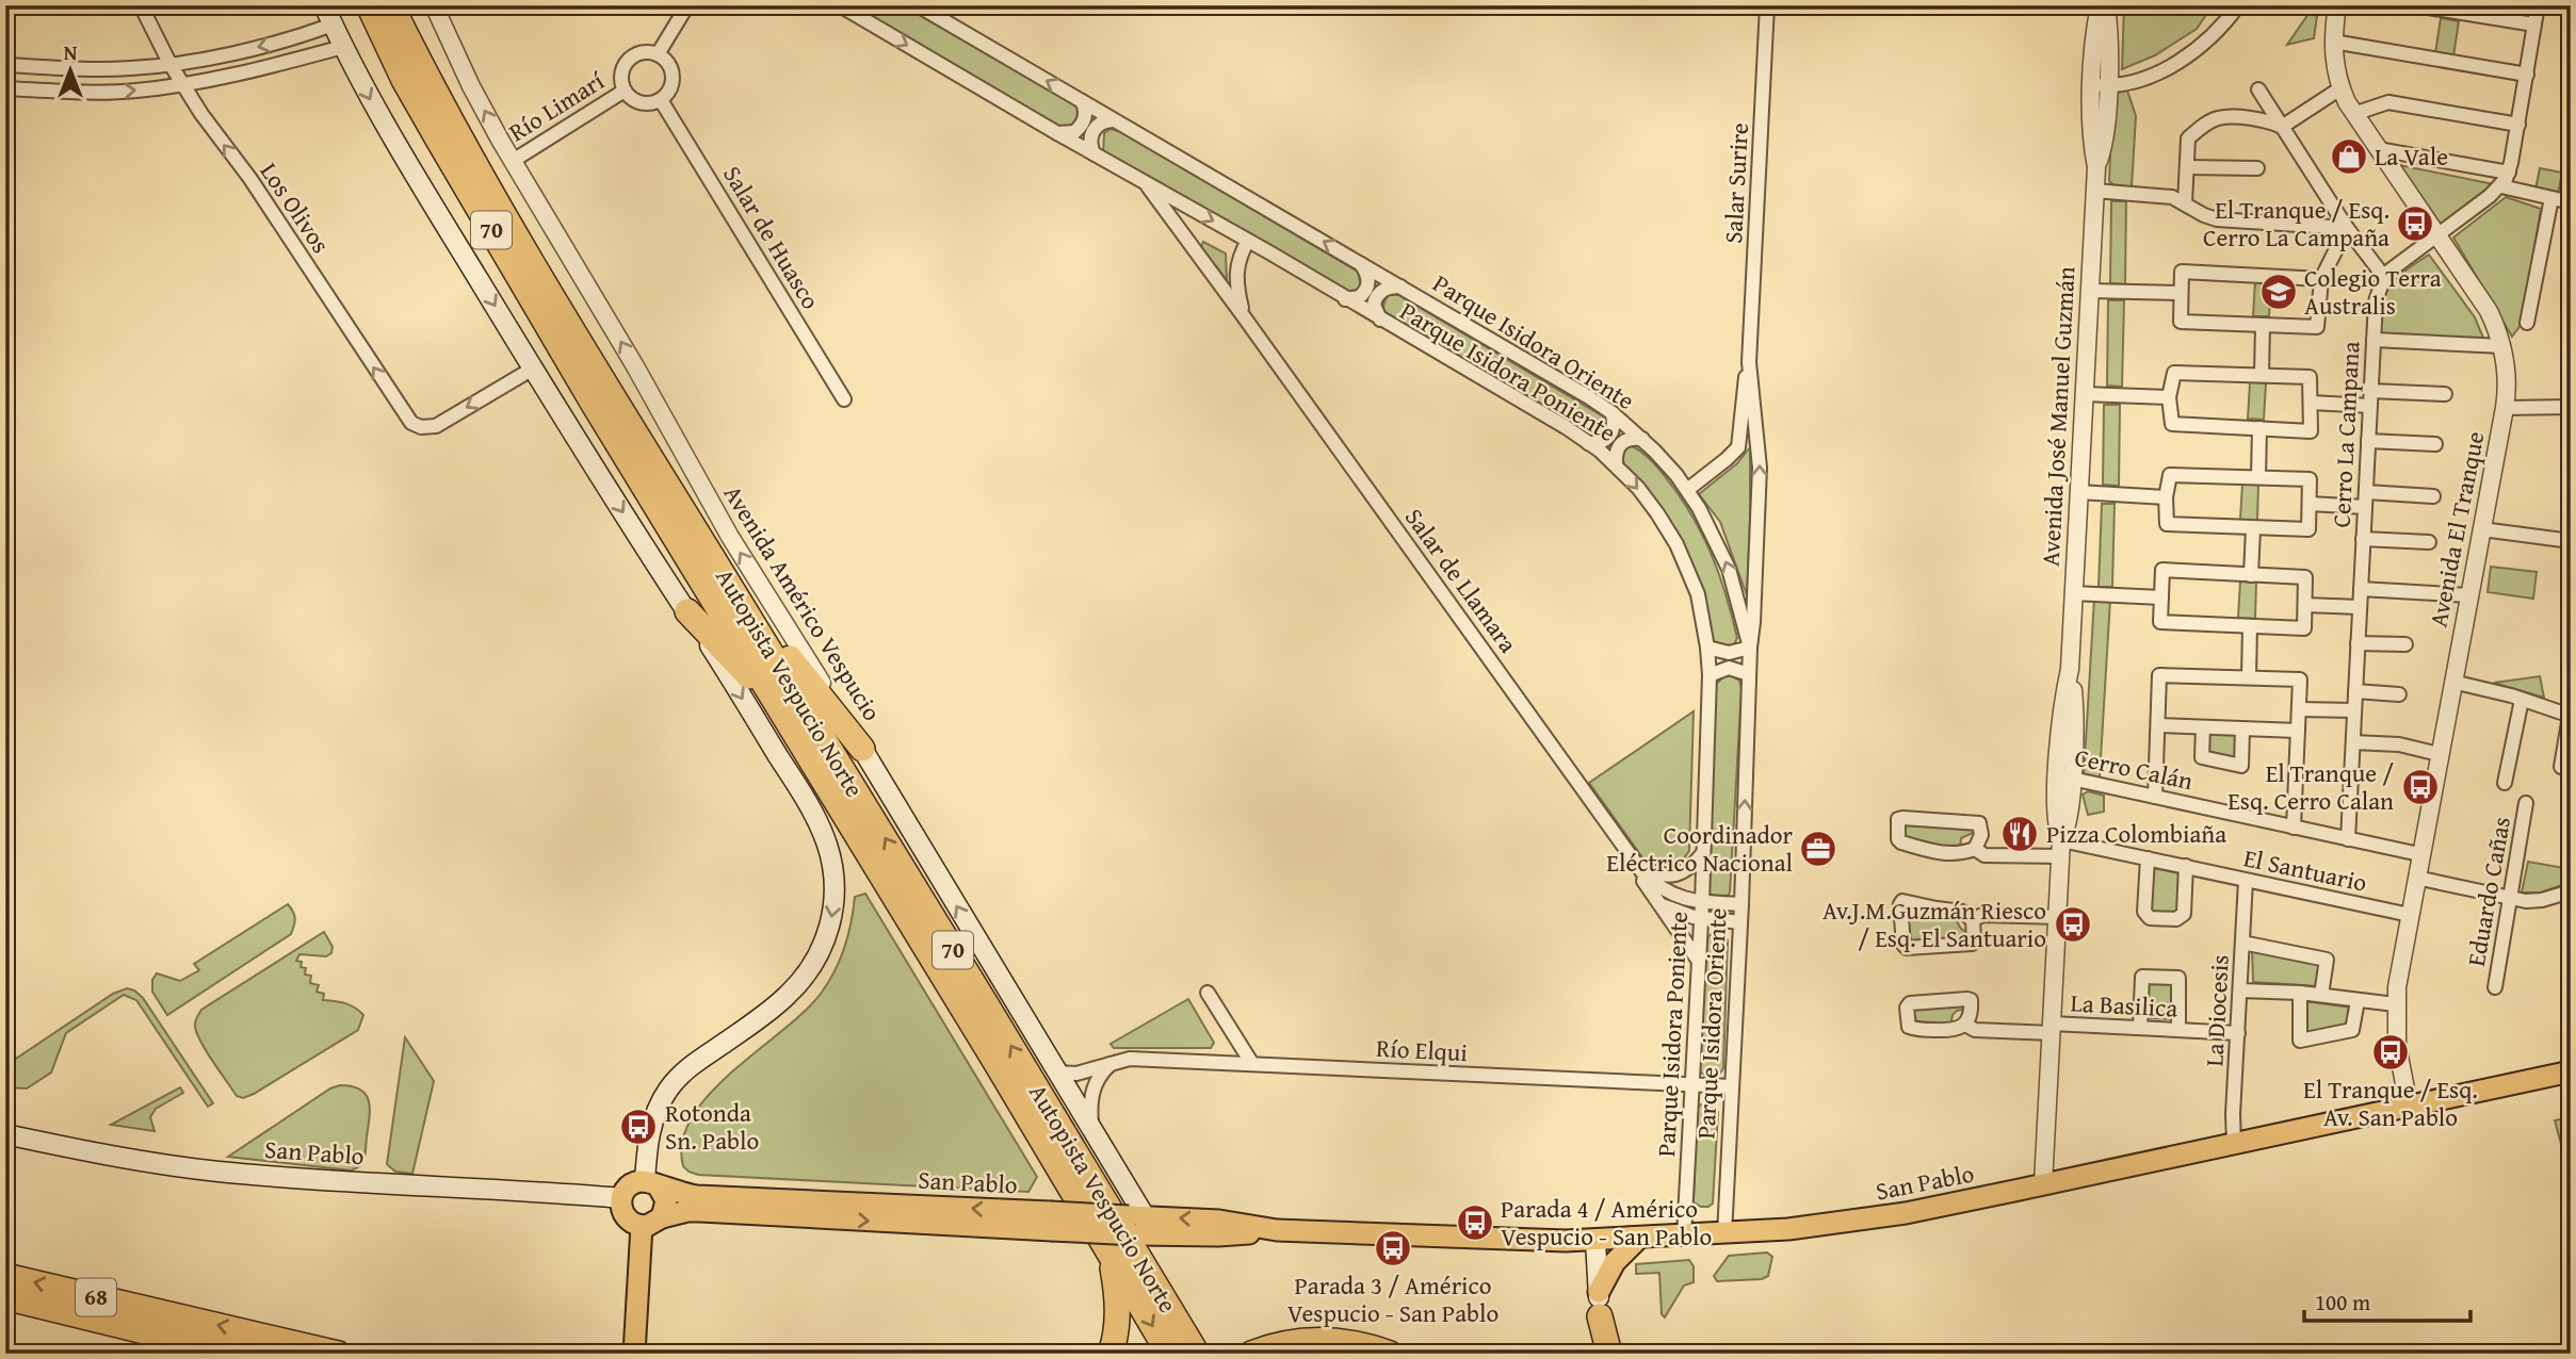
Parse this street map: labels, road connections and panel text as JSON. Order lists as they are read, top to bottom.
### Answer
{
  "streets": {
    "highway": ["70", "Autopista Vespucio Norte", "68"],
    "main road": ["Avenida Américo Vespucio", "San Pablo"],
    "street": [
      "Río Limarí",
      "Salar Surire",
      "Los Olivos",
      "Salar de Huasco",
      "Parque Isidora Oriente",
      "Parque Isidora Poniente",
      "Avenida José Manuel Guzmán",
      "Cerro La Campana",
      "Avenida El Tranque",
      "Salar de Llamara",
      "Cerro Calán",
      "El Santuario",
      "Eduardo Cañas",
      "La Basilica",
      "La Diocesis",
      "Río Elqui"
    ]
  },
  "crossings": [
    ["Río Limarí", "Salar de Huasco"],
    ["Río Limarí", "Avenida Américo Vespucio"],
    ["Salar Surire", "Parque Isidora Oriente"],
    ["Parque Isidora Oriente", "Salar de Llamara"],
    ["Parque Isidora Oriente", "Río Elqui"],
    ["Parque Isidora Oriente", "San Pablo"],
    ["Parque Isidora Poniente", "Salar de Llamara"],
    ["Parque Isidora Poniente", "Río Elqui"],
    ["Parque Isidora Poniente", "San Pablo"],
    ["Avenida José Manuel Guzmán", "Cerro Calán"],
    ["Avenida José Manuel Guzmán", "El Santuario"],
    ["Avenida José Manuel Guzmán", "La Basilica"],
    ["Avenida José Manuel Guzmán", "San Pablo"],
    ["Cerro La Campana", "Cerro Calán"],
    ["Avenida El Tranque", "Cerro Calán"],
    ["Avenida El Tranque", "El Santuario"],
    ["Avenida El Tranque", "San Pablo"],
    ["Avenida Américo Vespucio", "Río Elqui"],
    ["Avenida Américo Vespucio", "San Pablo"],
    ["El Santuario", "La Diocesis"],
    ["La Basilica", "La Diocesis"],
    ["La Diocesis", "San Pablo"]
  ],
  "one_way": [
    "Salar Surire",
    "Los Olivos",
    "Parque Isidora Oriente",
    "Avenida Américo Vespucio"
  ],
  "places": {
    "shop": ["La Vale"],
    "bus stop": [
      "El Tranque / Esq. Cerro La Campaña",
      "El Tranque / Esq. Cerro Calan",
      "Av.J.M.Guzmán Riesco / Esq. El Santuario",
      "El Tranque / Esq. Av. San Pablo",
      "Rotonda Sn. Pablo",
      "Parada 4 / Américo Vespucio - San Pablo",
      "Parada 3 / Américo Vespucio - San Pablo"
    ],
    "school or university": ["Colegio Terra Australis"],
    "restaurant": ["Pizza Colombiaña"],
    "office": ["Coordinador Eléctrico Nacional"]
  },
  "scale_bar": "100 m",
  "north": "top"
}
